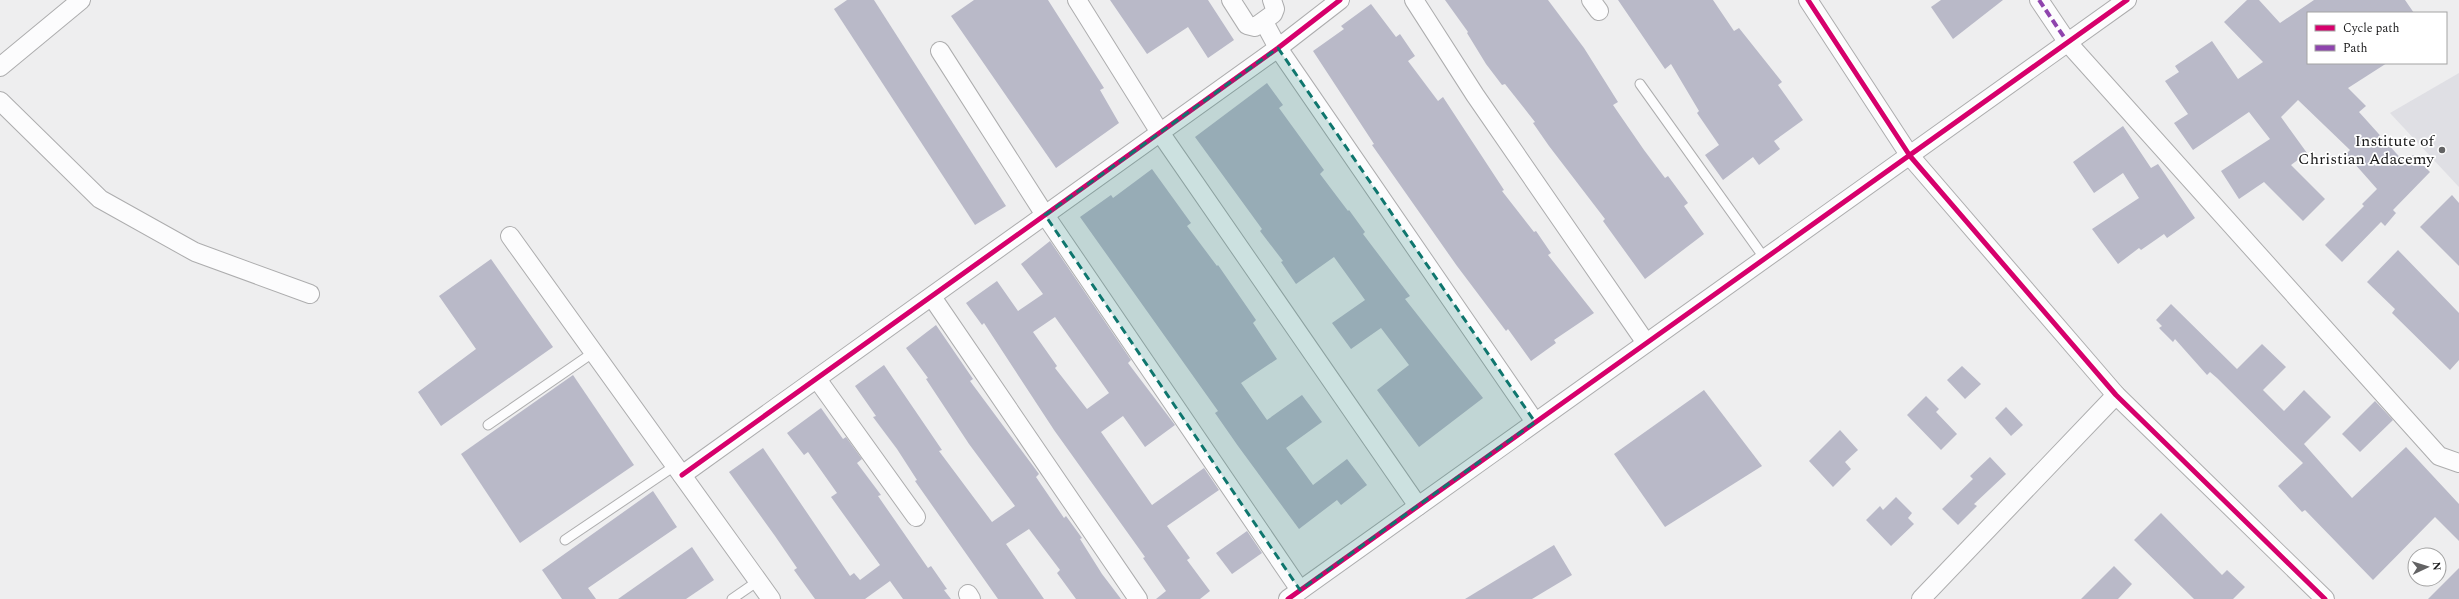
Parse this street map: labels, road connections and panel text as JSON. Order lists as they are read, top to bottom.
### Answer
{
  "places": ["Institute of Christian Adacemy"],
  "legend": ["Cycle path", "Path"],
  "north": "right"
}
